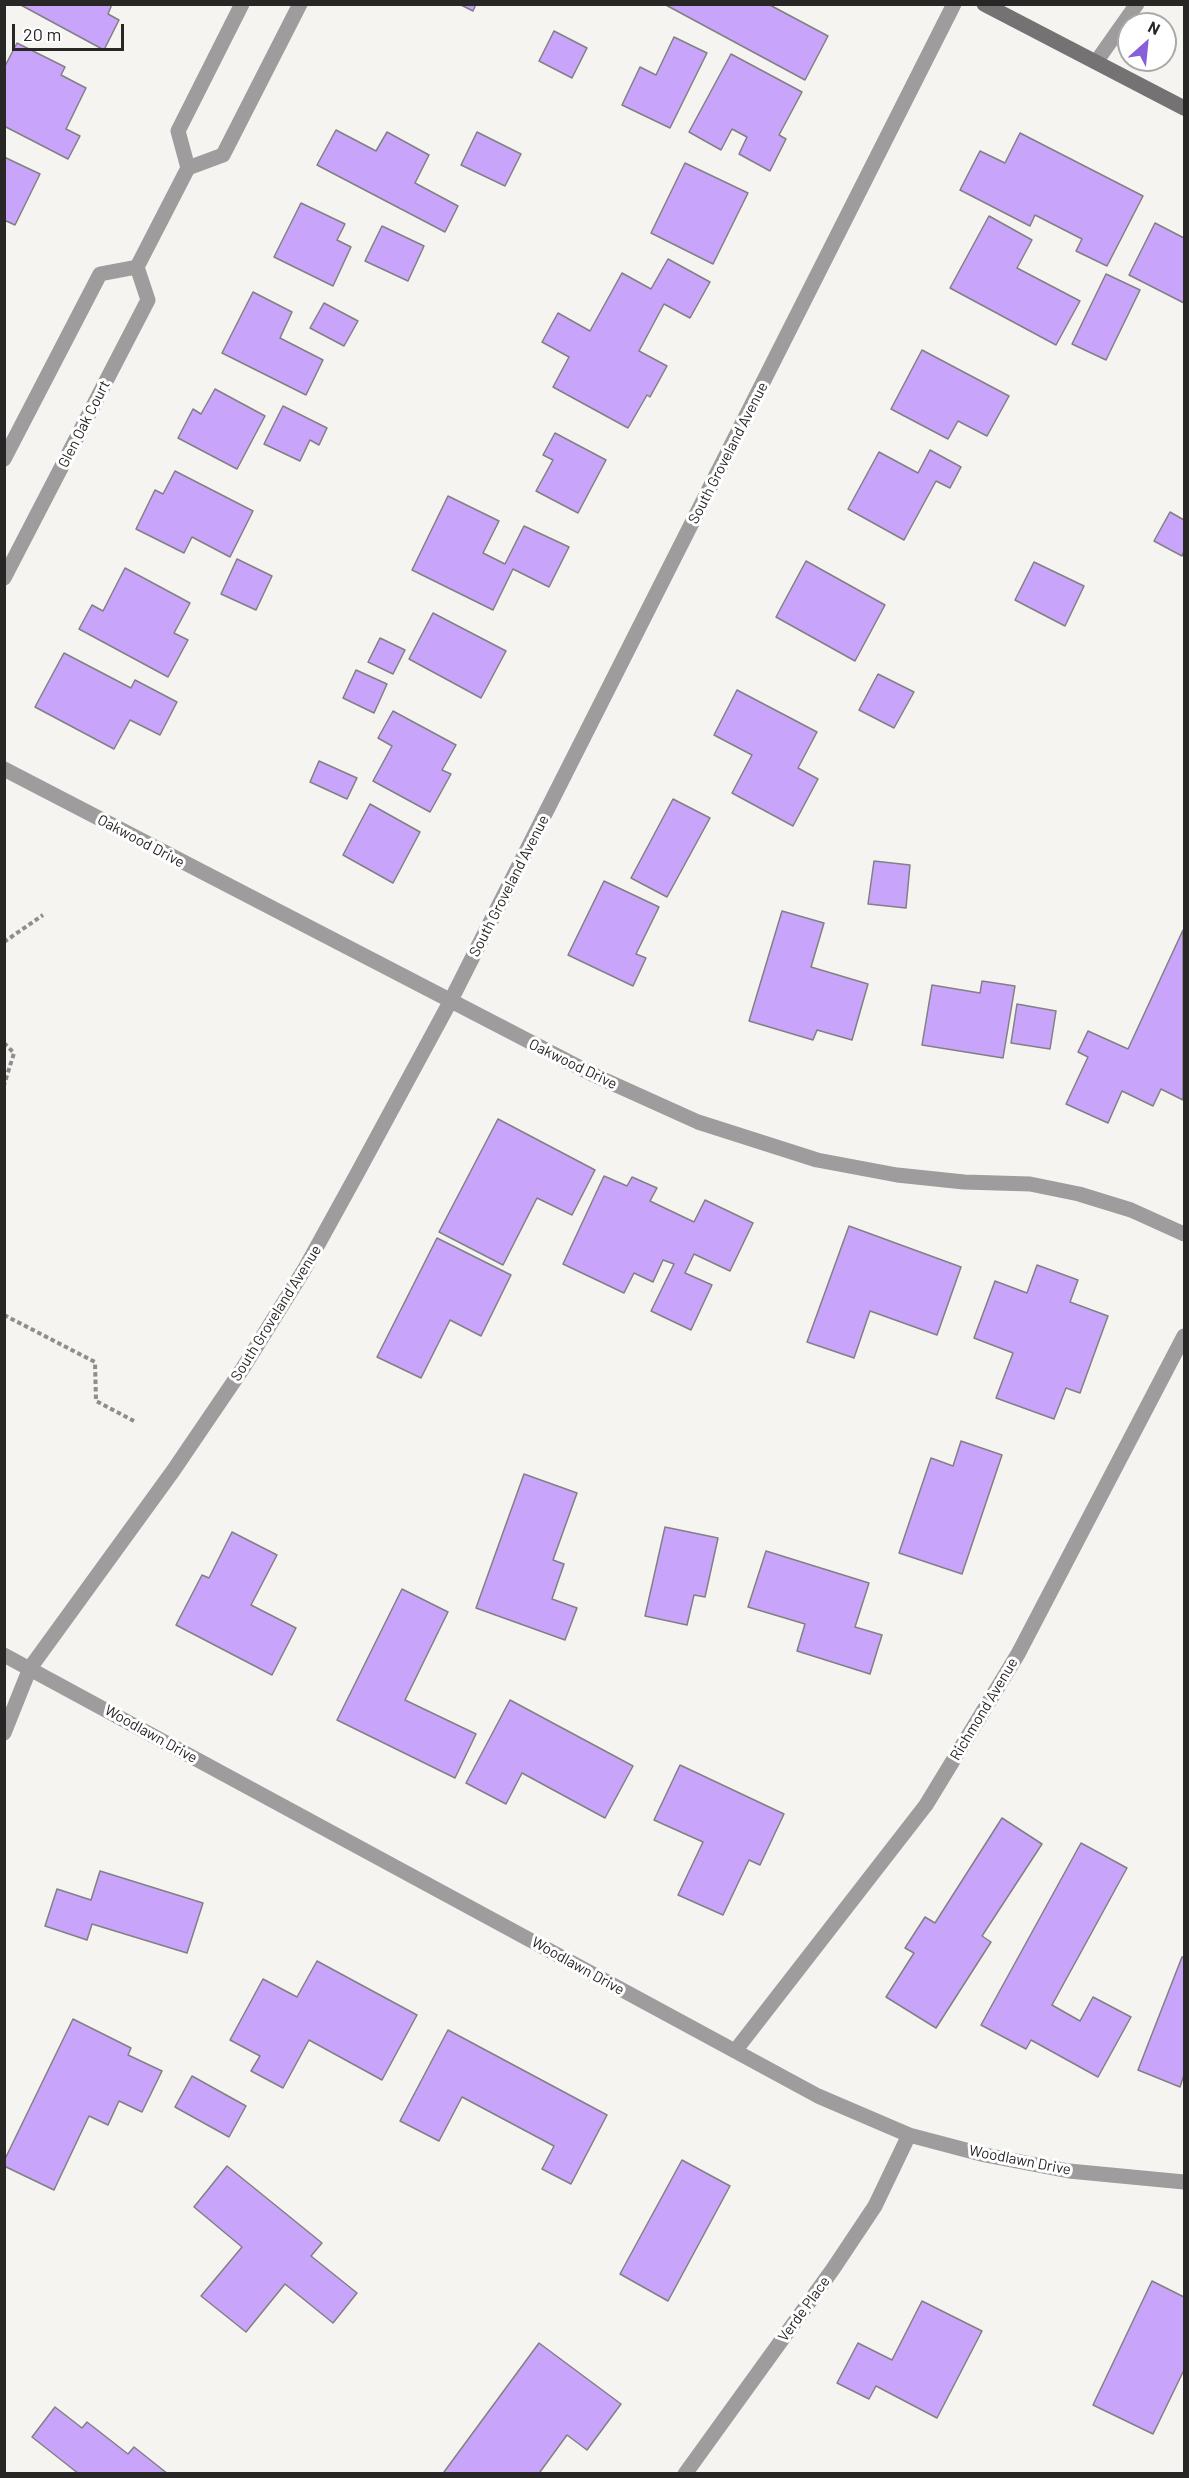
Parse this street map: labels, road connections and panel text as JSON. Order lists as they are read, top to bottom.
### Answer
{
  "streets": {
    "street": [
      "Glen Oak Court",
      "South Groveland Avenue",
      "Oakwood Drive",
      "Richmond Avenue",
      "Woodlawn Drive",
      "Verde Place"
    ]
  },
  "crossings": [
    ["South Groveland Avenue", "Oakwood Drive"],
    ["South Groveland Avenue", "Woodlawn Drive"],
    ["Richmond Avenue", "Woodlawn Drive"],
    ["Woodlawn Drive", "Verde Place"]
  ],
  "scale_bar": "20 m",
  "north": "top right"
}
